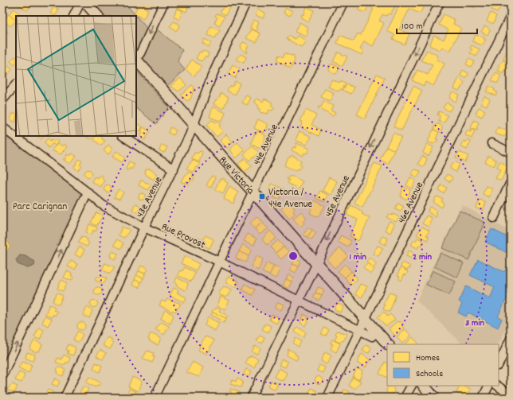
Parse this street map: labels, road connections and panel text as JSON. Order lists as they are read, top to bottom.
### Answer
{
  "streets": {
    "main road": ["Rue Victoria"],
    "street": [
      "44e Avenue",
      "45e Avenue",
      "43e Avenue",
      "46e Avenue",
      "Rue Provost"
    ]
  },
  "crossings": [
    ["44e Avenue", "Rue Victoria"],
    ["44e Avenue", "Rue Provost"],
    ["Rue Victoria", "45e Avenue"],
    ["Rue Victoria", "43e Avenue"],
    ["Rue Victoria", "46e Avenue"],
    ["Rue Victoria", "Rue Provost"],
    ["45e Avenue", "Rue Provost"],
    ["43e Avenue", "Rue Provost"],
    ["46e Avenue", "Rue Provost"]
  ],
  "one_way": ["45e Avenue"],
  "parks": ["Parc Carignan"],
  "places": {
    "transit": ["Victoria / 44e Avenue"]
  },
  "legend": ["Homes", "Schools"],
  "scale_bar": "100 m",
  "rings": ["1 min", "2 min", "3 min"]
}
